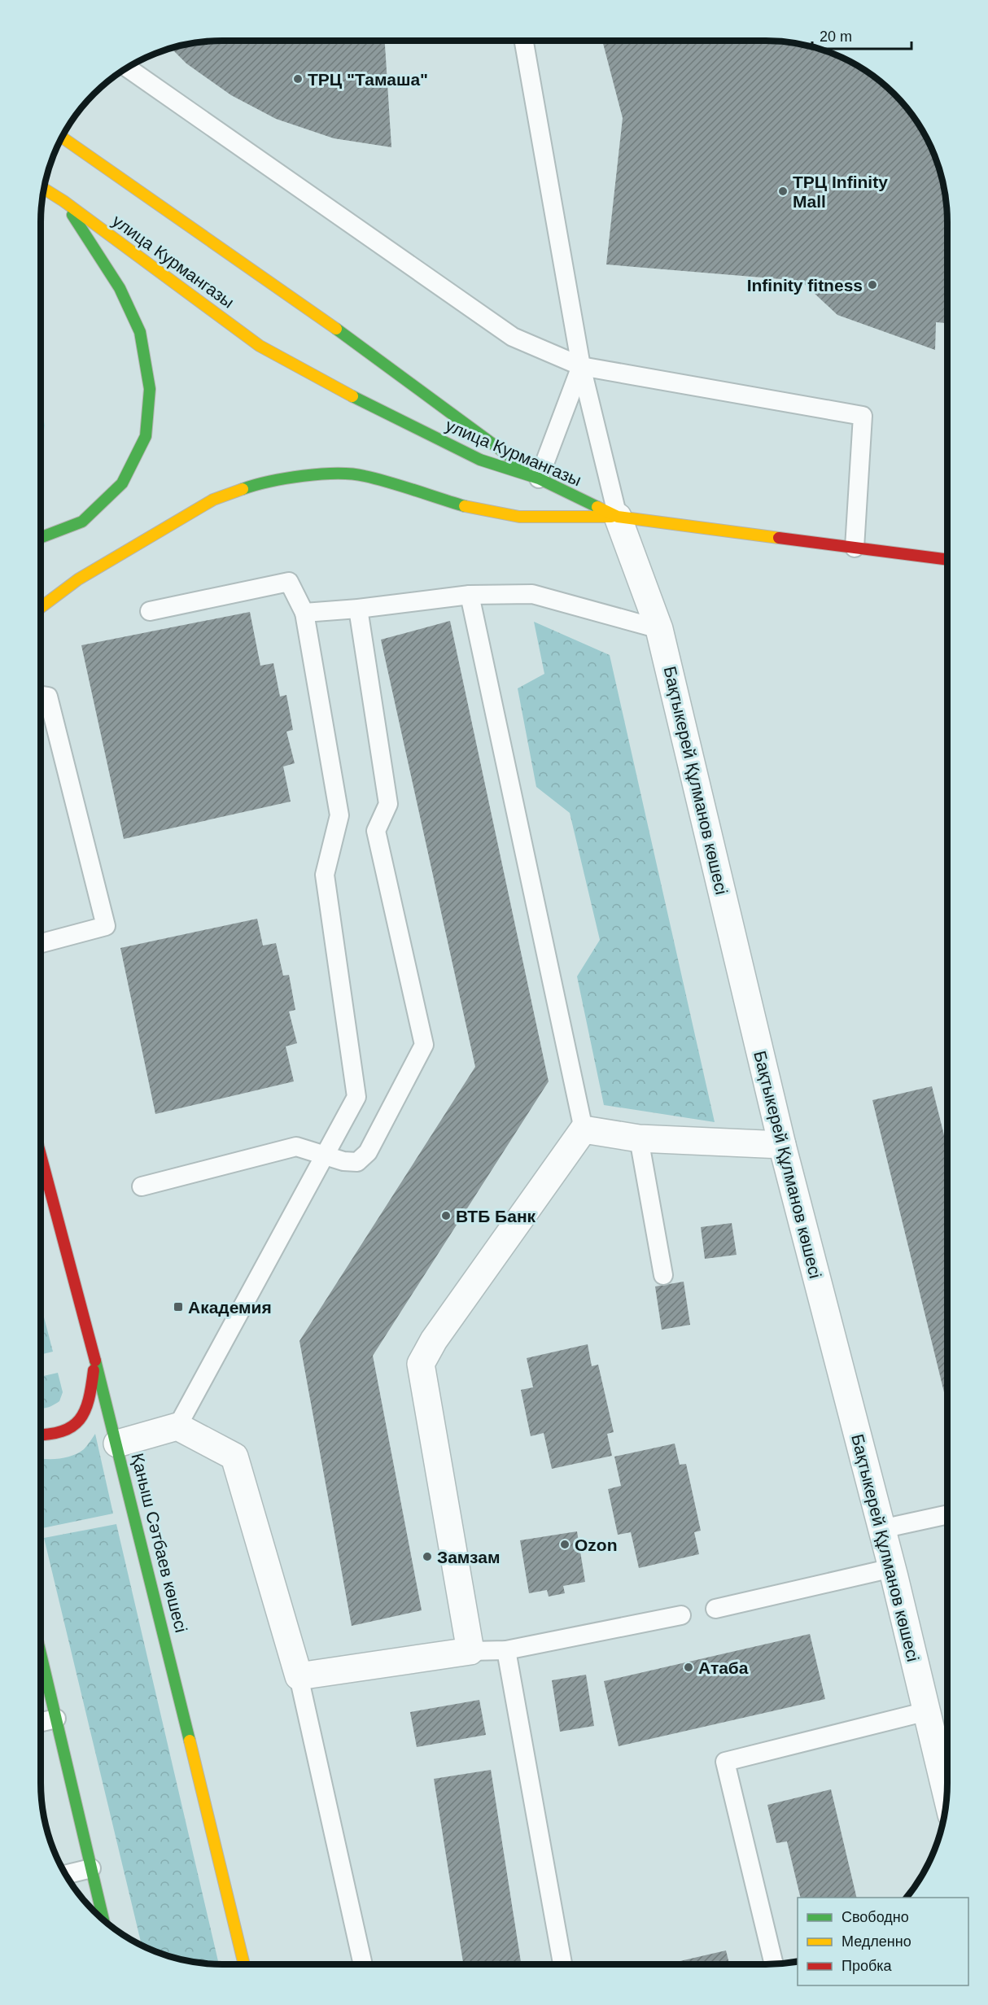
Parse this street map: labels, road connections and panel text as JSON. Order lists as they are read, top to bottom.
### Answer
{
  "streets": {
    "main road": ["улица Курмангазы", "Қаныш Сәтбаев көшесі"],
    "street": ["Бақтыкерей Құлманов көшесі"]
  },
  "crossings": [
    ["улица Курмангазы", "Бақтыкерей Құлманов көшесі"]
  ],
  "places": {
    "other": [
      "ТРЦ \"Тамаша\"",
      "ТРЦ Infinity Mall",
      "Infinity fitness",
      "ВТБ Банк",
      "Ozon",
      "Замзам",
      "Атаба"
    ],
    "transit": ["Академия"]
  },
  "legend": ["Свободно", "Медленно", "Пробка"],
  "scale_bar": "20 m"
}
